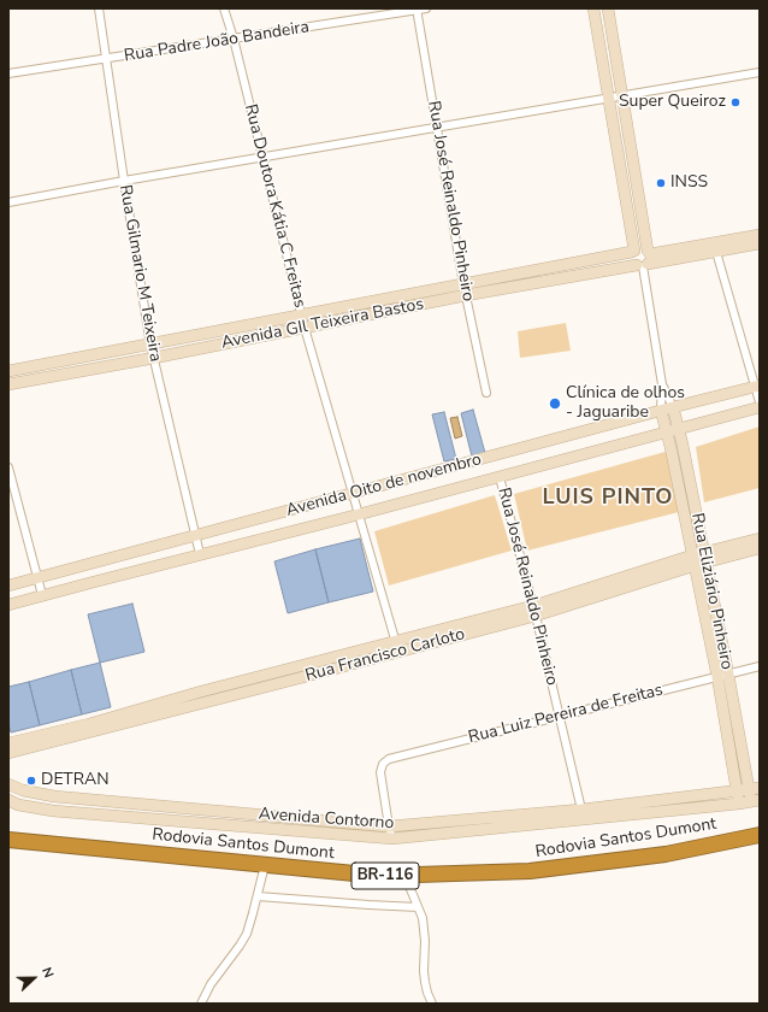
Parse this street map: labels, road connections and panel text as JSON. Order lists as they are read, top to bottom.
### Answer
{
  "streets": {
    "highway": ["Rodovia Santos Dumont", "BR-116"],
    "street": [
      "Rua Padre João Bandeira",
      "Rua José Reinaldo Pinheiro",
      "Rua Doutora Kátia C Freitas",
      "Rua Gilmario M Teixeira",
      "Avenida GIl Teixeira Bastos",
      "Avenida Oito de novembro",
      "Rua Eliziário Pinheiro",
      "Rua Francisco Carloto",
      "Rua Luiz Pereira de Freitas",
      "Avenida Contorno"
    ]
  },
  "crossings": [
    ["Rua Padre João Bandeira", "Rua José Reinaldo Pinheiro"],
    ["Rua Padre João Bandeira", "Rua Doutora Kátia C Freitas"],
    ["Rua Padre João Bandeira", "Rua Gilmario M Teixeira"],
    ["Rua José Reinaldo Pinheiro", "Avenida GIl Teixeira Bastos"],
    ["Rua José Reinaldo Pinheiro", "Avenida Oito de novembro"],
    ["Rua José Reinaldo Pinheiro", "Rua Francisco Carloto"],
    ["Rua José Reinaldo Pinheiro", "Rua Luiz Pereira de Freitas"],
    ["Rua José Reinaldo Pinheiro", "Avenida Contorno"],
    ["Rua Doutora Kátia C Freitas", "Avenida GIl Teixeira Bastos"],
    ["Rua Doutora Kátia C Freitas", "Avenida Oito de novembro"],
    ["Rua Doutora Kátia C Freitas", "Rua Francisco Carloto"],
    ["Rua Gilmario M Teixeira", "Avenida GIl Teixeira Bastos"],
    ["Rua Gilmario M Teixeira", "Avenida Oito de novembro"],
    ["Avenida GIl Teixeira Bastos", "Rua Eliziário Pinheiro"],
    ["Avenida Oito de novembro", "Rua Eliziário Pinheiro"],
    ["Rua Eliziário Pinheiro", "Rua Francisco Carloto"],
    ["Rua Eliziário Pinheiro", "Rua Luiz Pereira de Freitas"],
    ["Rua Eliziário Pinheiro", "Avenida Contorno"],
    ["Rua Luiz Pereira de Freitas", "Avenida Contorno"]
  ],
  "districts": ["LUIS PINTO"],
  "places": [
    "Super Queiroz",
    "INSS",
    "Clínica de olhos - Jaguaribe",
    "DETRAN"
  ],
  "north": "right"
}
